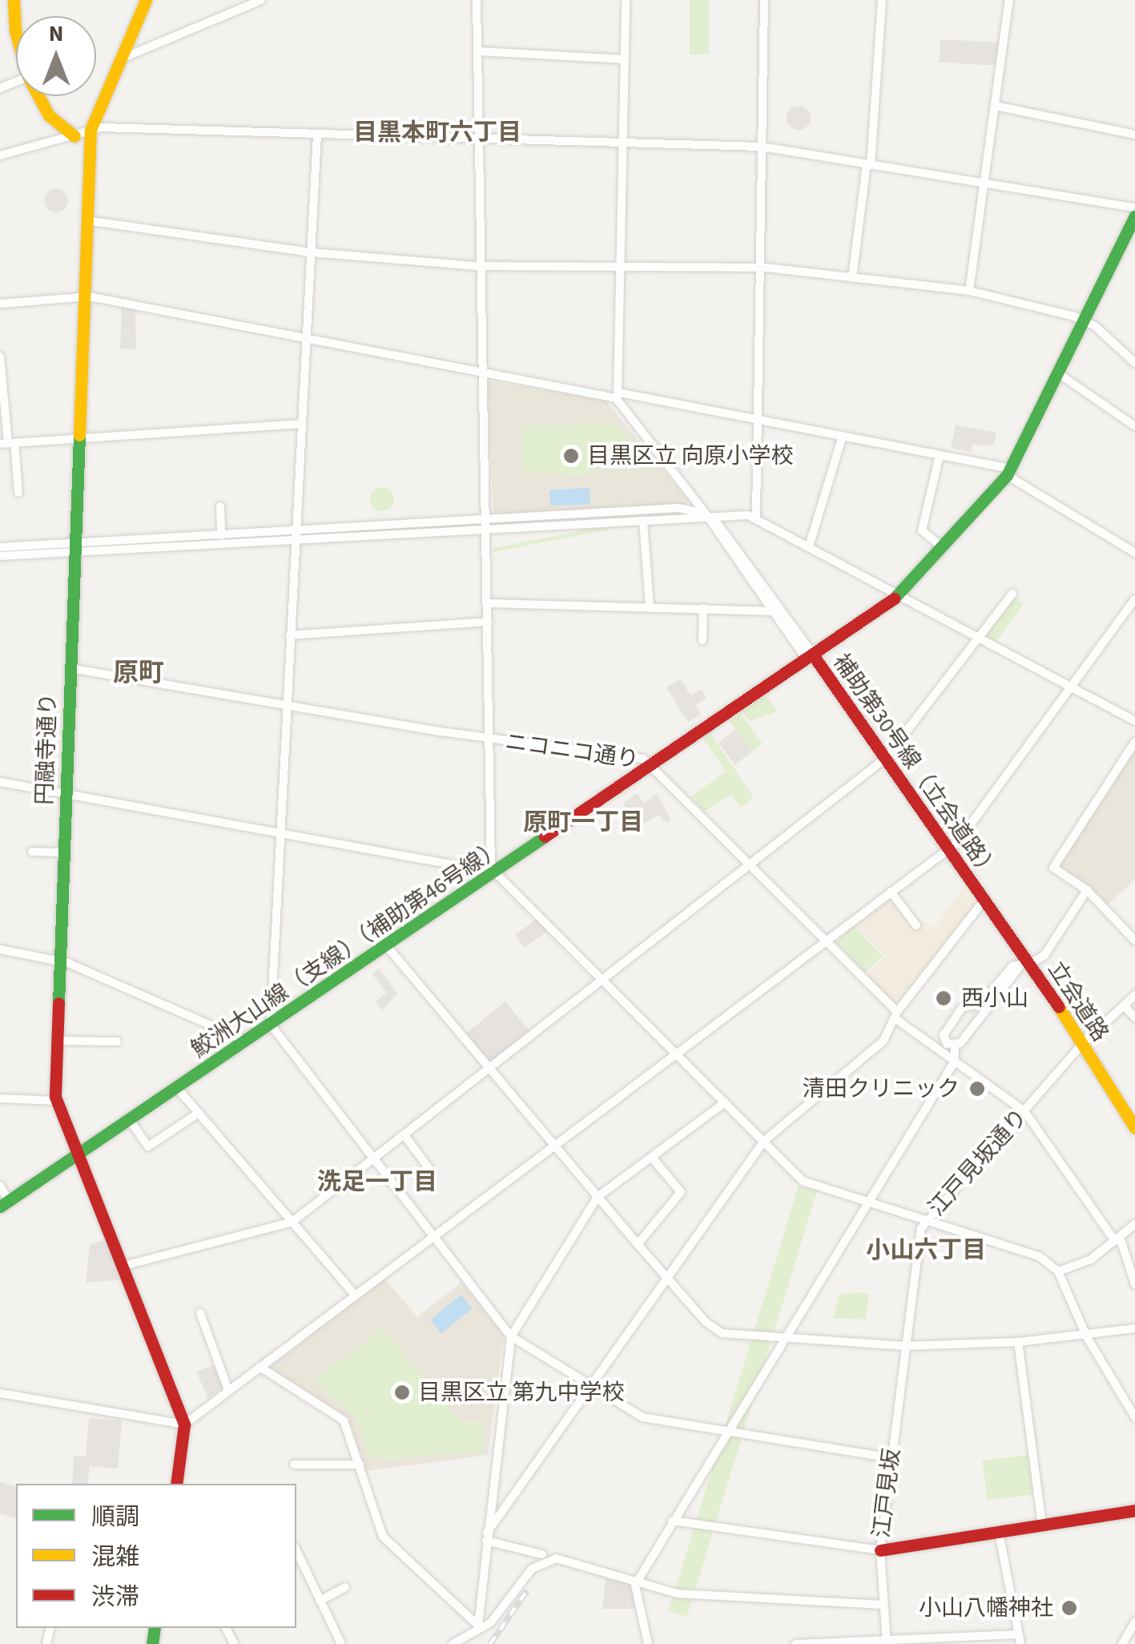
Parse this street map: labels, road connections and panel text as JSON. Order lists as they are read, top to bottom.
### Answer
{
  "streets": {
    "street": [
      "円融寺通り",
      "ニコニコ通り",
      "補助第30号線（立会道路）",
      "鮫洲大山線（支線）（補助第46号線）",
      "立会道路",
      "江戸見坂通り",
      "江戸見坂"
    ]
  },
  "crossings": [
    ["円融寺通り", "ニコニコ通り"],
    ["円融寺通り", "鮫洲大山線（支線）（補助第46号線）"],
    ["ニコニコ通り", "鮫洲大山線（支線）（補助第46号線）"],
    ["補助第30号線（立会道路）", "鮫洲大山線（支線）（補助第46号線）"],
    ["補助第30号線（立会道路）", "立会道路"],
    ["立会道路", "江戸見坂通り"],
    ["江戸見坂通り", "江戸見坂"]
  ],
  "districts": [
    "目黒本町六丁目",
    "原町",
    "原町一丁目",
    "洗足一丁目",
    "小山六丁目"
  ],
  "places": [
    "目黒区立 向原小学校",
    "西小山",
    "清田クリニック",
    "目黒区立 第九中学校",
    "小山八幡神社"
  ],
  "legend": ["順調", "混雑", "渋滞"],
  "north": "top"
}
